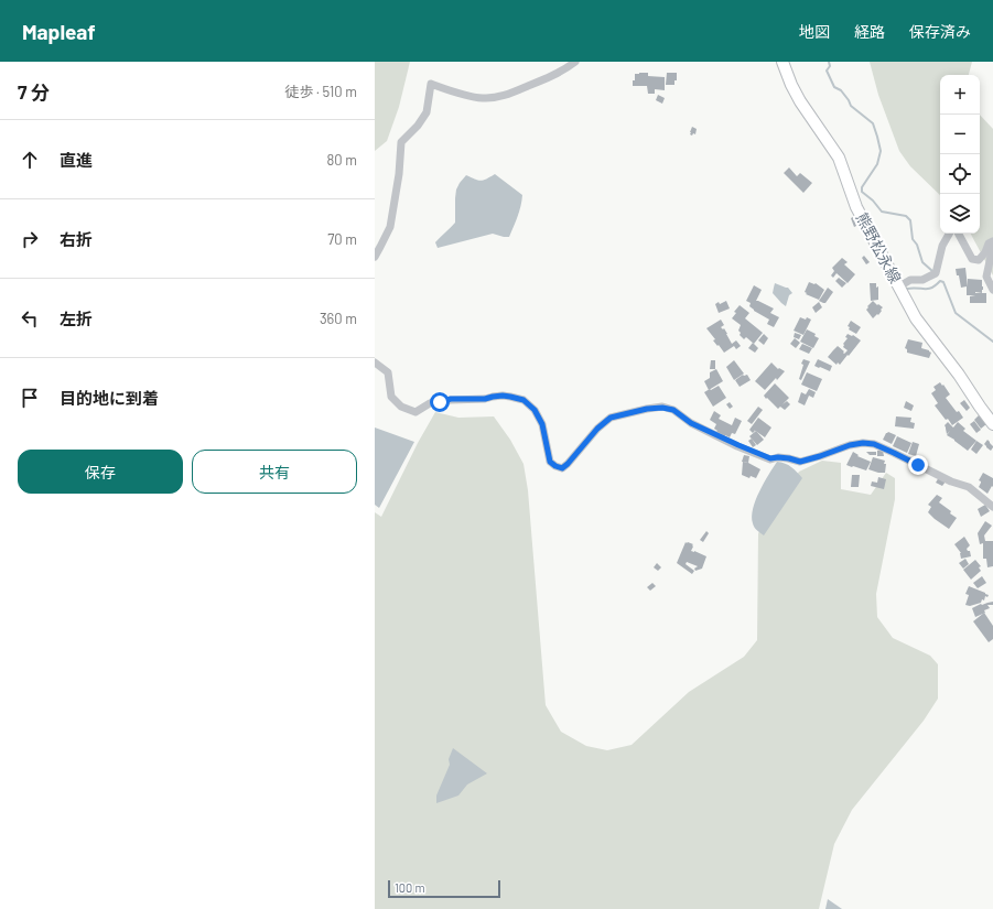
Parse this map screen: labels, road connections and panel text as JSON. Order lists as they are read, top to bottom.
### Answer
{
  "streets": {
    "main road": ["熊野松永線"]
  },
  "scale_bar": "100 m",
  "page": {
    "header": "Mapleaf",
    "nav": ["地図", "経路", "保存済み"],
    "heading": ["7 分", "徒歩 · 510 m"],
    "map_buttons": ["+", "−"],
    "list": [
      ["直進", "80 m"],
      ["右折", "70 m"],
      ["左折", "360 m"],
      "目的地に到着"
    ],
    "buttons": ["保存", "共有"],
    "scale": "100 m"
  }
}
